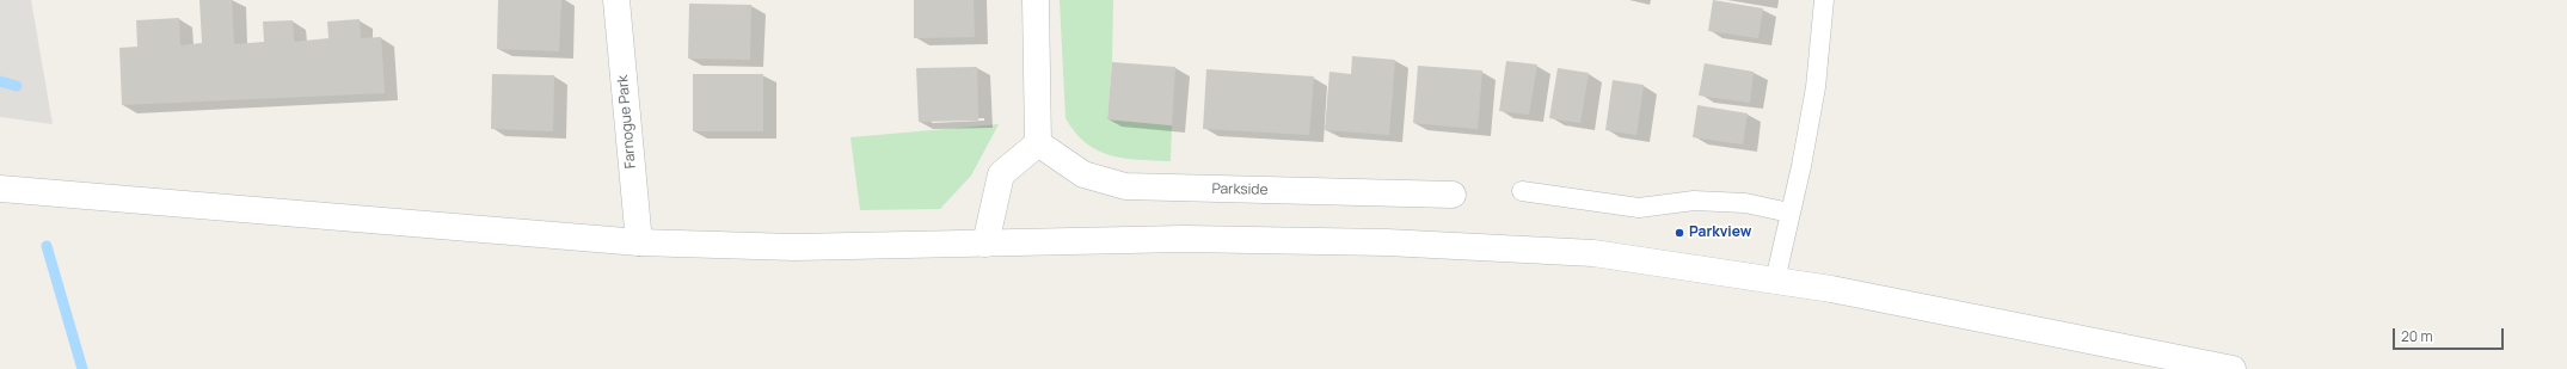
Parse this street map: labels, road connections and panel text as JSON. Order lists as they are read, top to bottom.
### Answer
{
  "streets": {
    "main road": ["Farnogue Park", "Parkside"]
  },
  "places": ["Parkview"],
  "scale_bar": "20 m"
}
